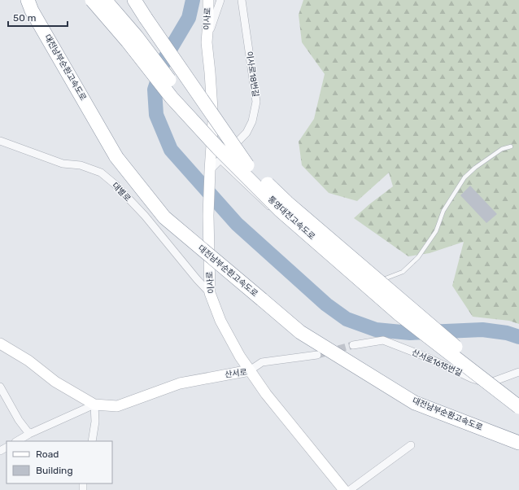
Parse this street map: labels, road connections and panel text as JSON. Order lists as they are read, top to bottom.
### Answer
{
  "streets": {
    "highway": ["대전남부순환고속도로", "통영대전고속도로"],
    "street": [
      "이사로",
      "이사로18번길",
      "대별로",
      "산서로1615번길",
      "산서로"
    ]
  },
  "crossings": [
    ["이사로", "이사로18번길"],
    ["이사로", "대별로"],
    ["이사로", "산서로"]
  ],
  "legend": ["Road", "Building"],
  "scale_bar": "50 m"
}
